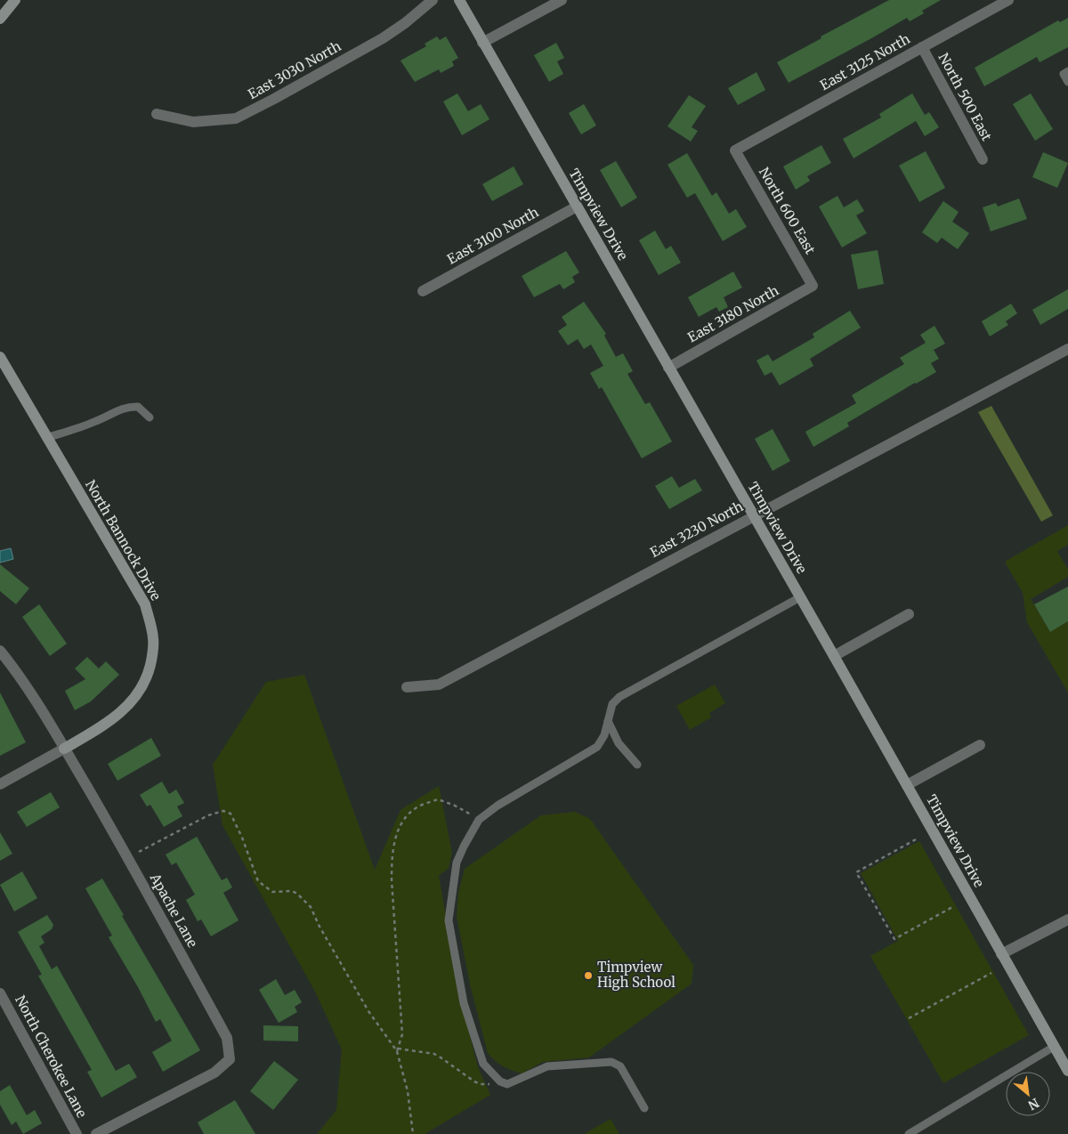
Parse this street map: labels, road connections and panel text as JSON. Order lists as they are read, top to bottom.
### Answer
{
  "streets": {
    "street": [
      "East 3125 North",
      "East 3030 North",
      "North 500 East",
      "North 600 East",
      "Timpview Drive",
      "East 3100 North",
      "East 3180 North",
      "East 3230 North",
      "North Bannock Drive",
      "Apache Lane",
      "North Cherokee Lane"
    ]
  },
  "crossings": [
    ["East 3125 North", "North 500 East"],
    ["East 3125 North", "North 600 East"],
    ["North 600 East", "East 3180 North"],
    ["Timpview Drive", "East 3100 North"],
    ["Timpview Drive", "East 3180 North"],
    ["Timpview Drive", "East 3230 North"],
    ["North Bannock Drive", "Apache Lane"]
  ],
  "places": ["Timpview High School"],
  "north": "bottom right"
}
